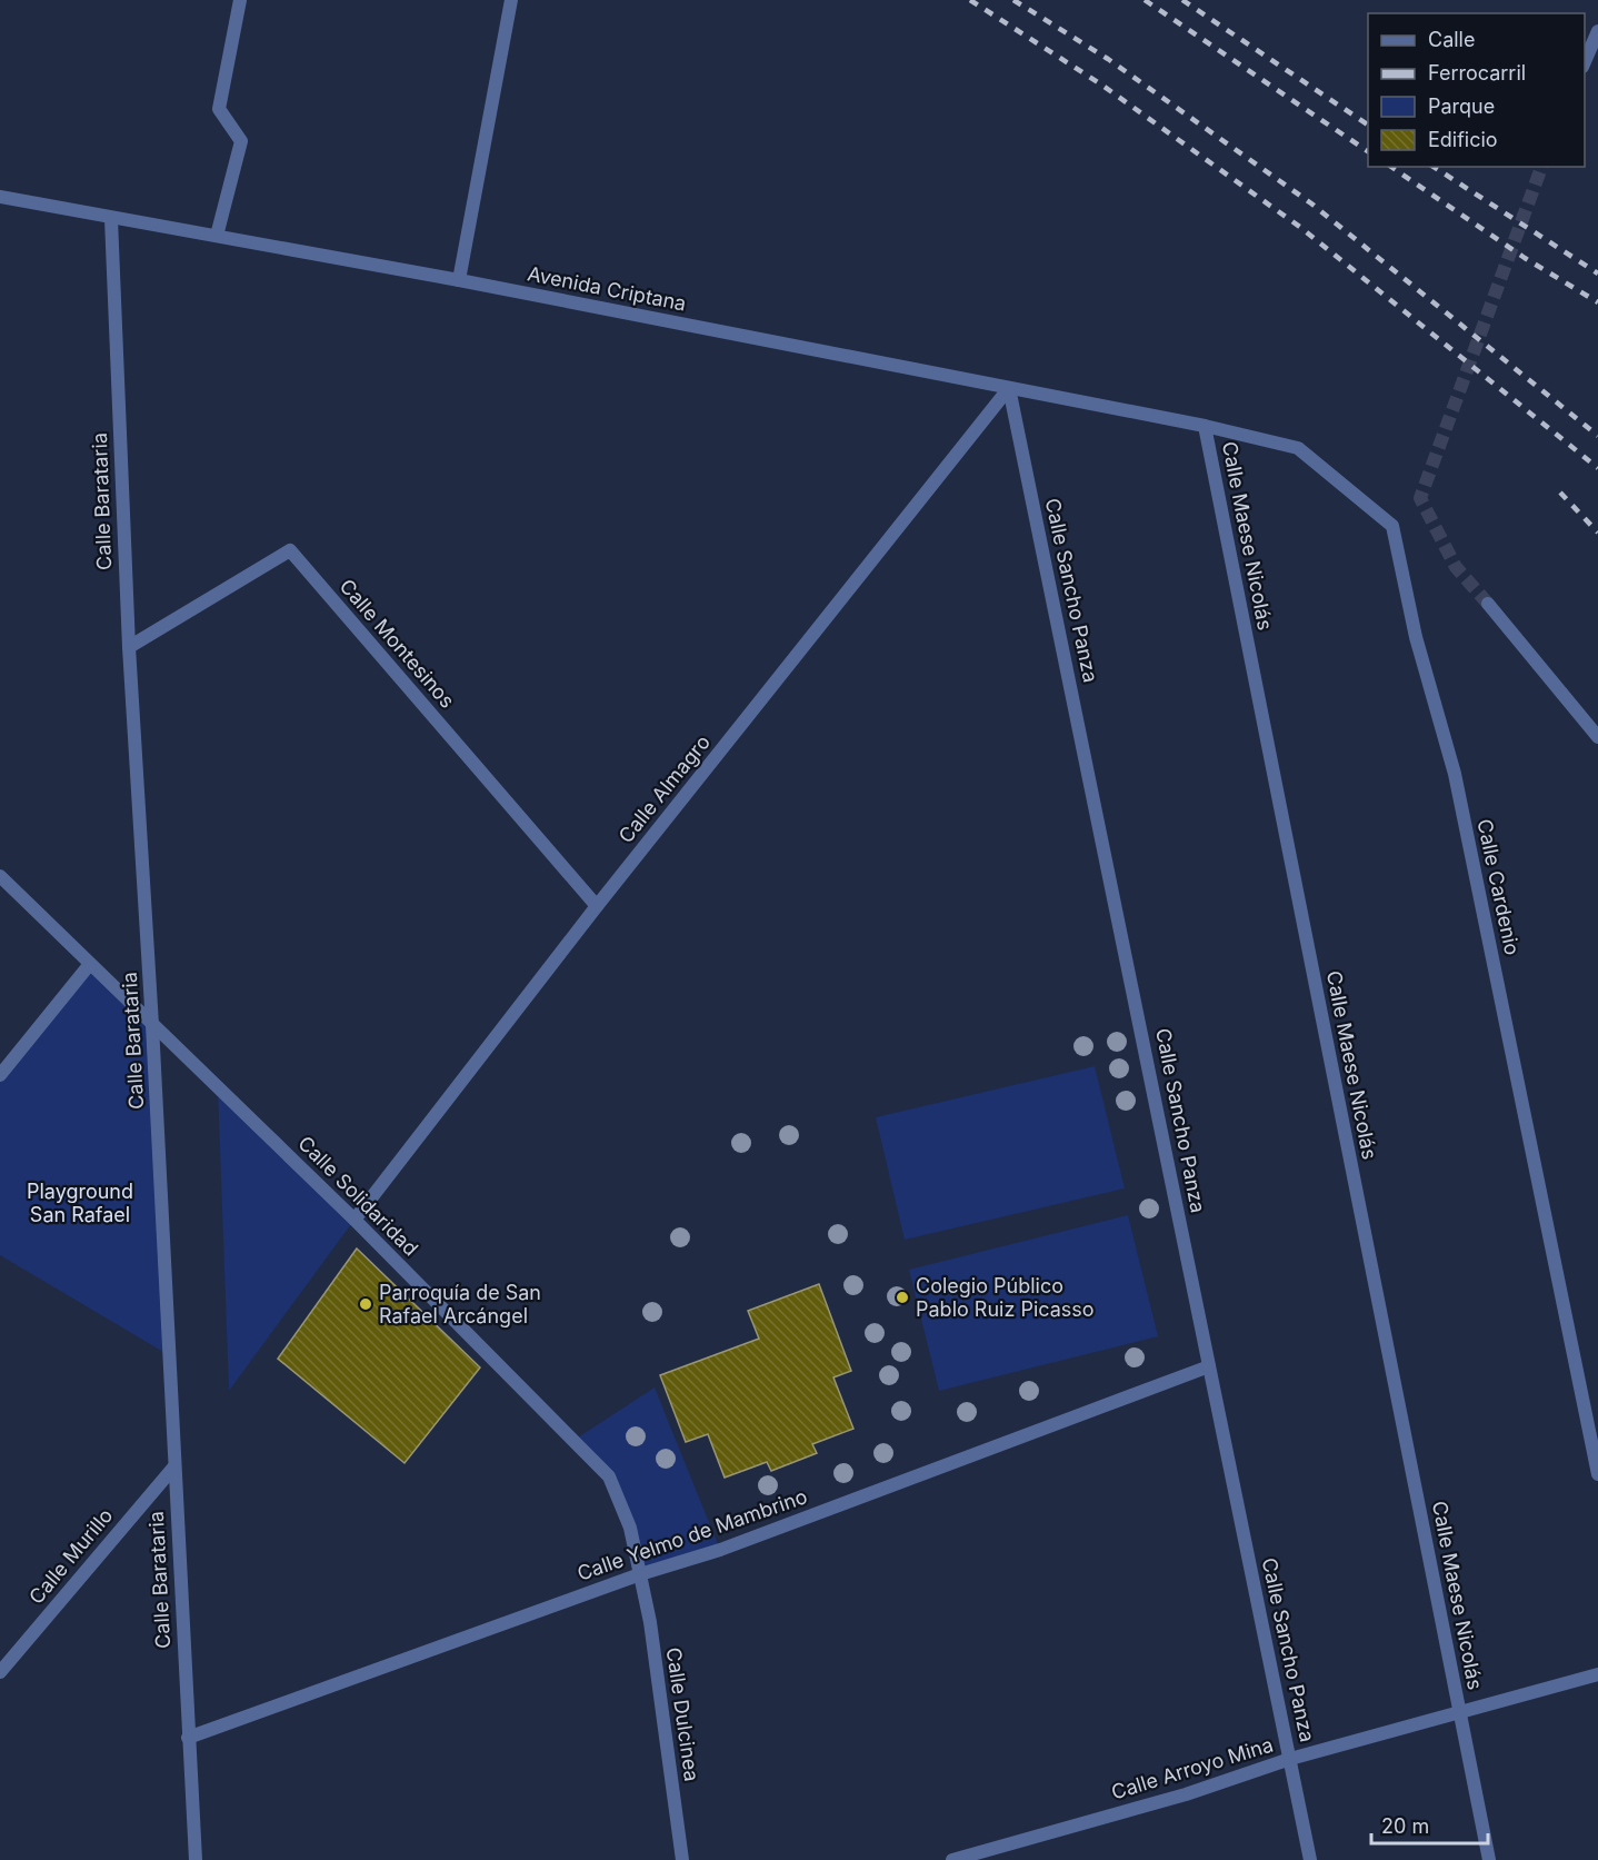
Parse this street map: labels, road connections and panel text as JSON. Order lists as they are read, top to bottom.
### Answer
{
  "streets": {
    "street": [
      "Avenida Criptana",
      "Calle Barataria",
      "Calle Maese Nicolás",
      "Calle Sancho Panza",
      "Calle Montesinos",
      "Calle Almagro",
      "Calle Cardenio",
      "Calle Solidaridad",
      "Calle Yelmo de Mambrino",
      "Calle Murillo",
      "Calle Dulcinea",
      "Calle Arroyo Mina"
    ]
  },
  "crossings": [
    ["Avenida Criptana", "Calle Barataria"],
    ["Avenida Criptana", "Calle Maese Nicolás"],
    ["Avenida Criptana", "Calle Sancho Panza"],
    ["Avenida Criptana", "Calle Almagro"],
    ["Avenida Criptana", "Calle Cardenio"],
    ["Calle Barataria", "Calle Montesinos"],
    ["Calle Barataria", "Calle Solidaridad"],
    ["Calle Barataria", "Calle Yelmo de Mambrino"],
    ["Calle Barataria", "Calle Murillo"],
    ["Calle Maese Nicolás", "Calle Cardenio"],
    ["Calle Maese Nicolás", "Calle Arroyo Mina"],
    ["Calle Sancho Panza", "Calle Almagro"],
    ["Calle Sancho Panza", "Calle Yelmo de Mambrino"],
    ["Calle Sancho Panza", "Calle Arroyo Mina"],
    ["Calle Montesinos", "Calle Almagro"],
    ["Calle Almagro", "Calle Solidaridad"],
    ["Calle Solidaridad", "Calle Yelmo de Mambrino"],
    ["Calle Solidaridad", "Calle Dulcinea"],
    ["Calle Yelmo de Mambrino", "Calle Dulcinea"]
  ],
  "parks": ["Playground San Rafael"],
  "places": ["Colegio Público Pablo Ruiz Picasso", "Parroquía de San Rafael Arcángel"],
  "legend": [
    "Calle",
    "Ferrocarril",
    "Parque",
    "Edificio"
  ],
  "scale_bar": "20 m"
}
